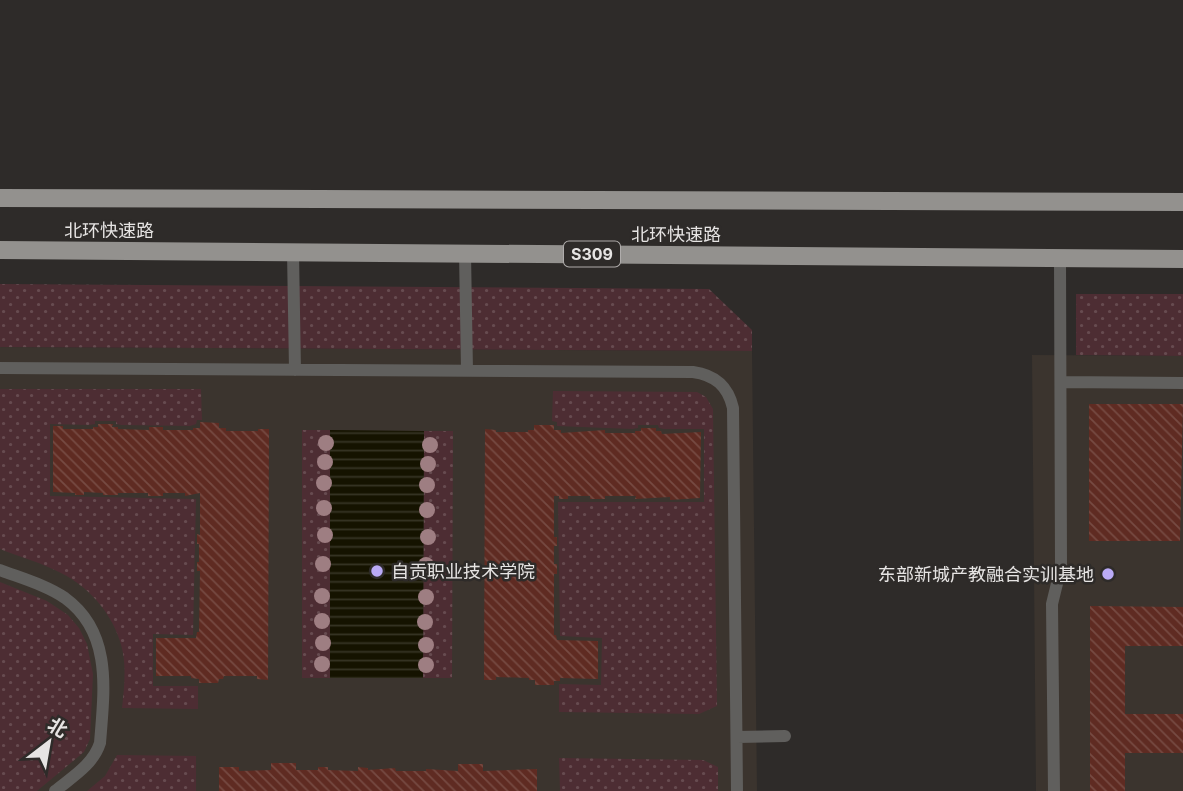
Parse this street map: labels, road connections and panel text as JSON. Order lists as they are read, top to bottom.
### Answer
{
  "streets": {
    "main road": ["北环快速路", "S309"]
  },
  "places": ["自贡职业技术学院", "东部新城产教融合实训基地"],
  "north": "top right"
}
